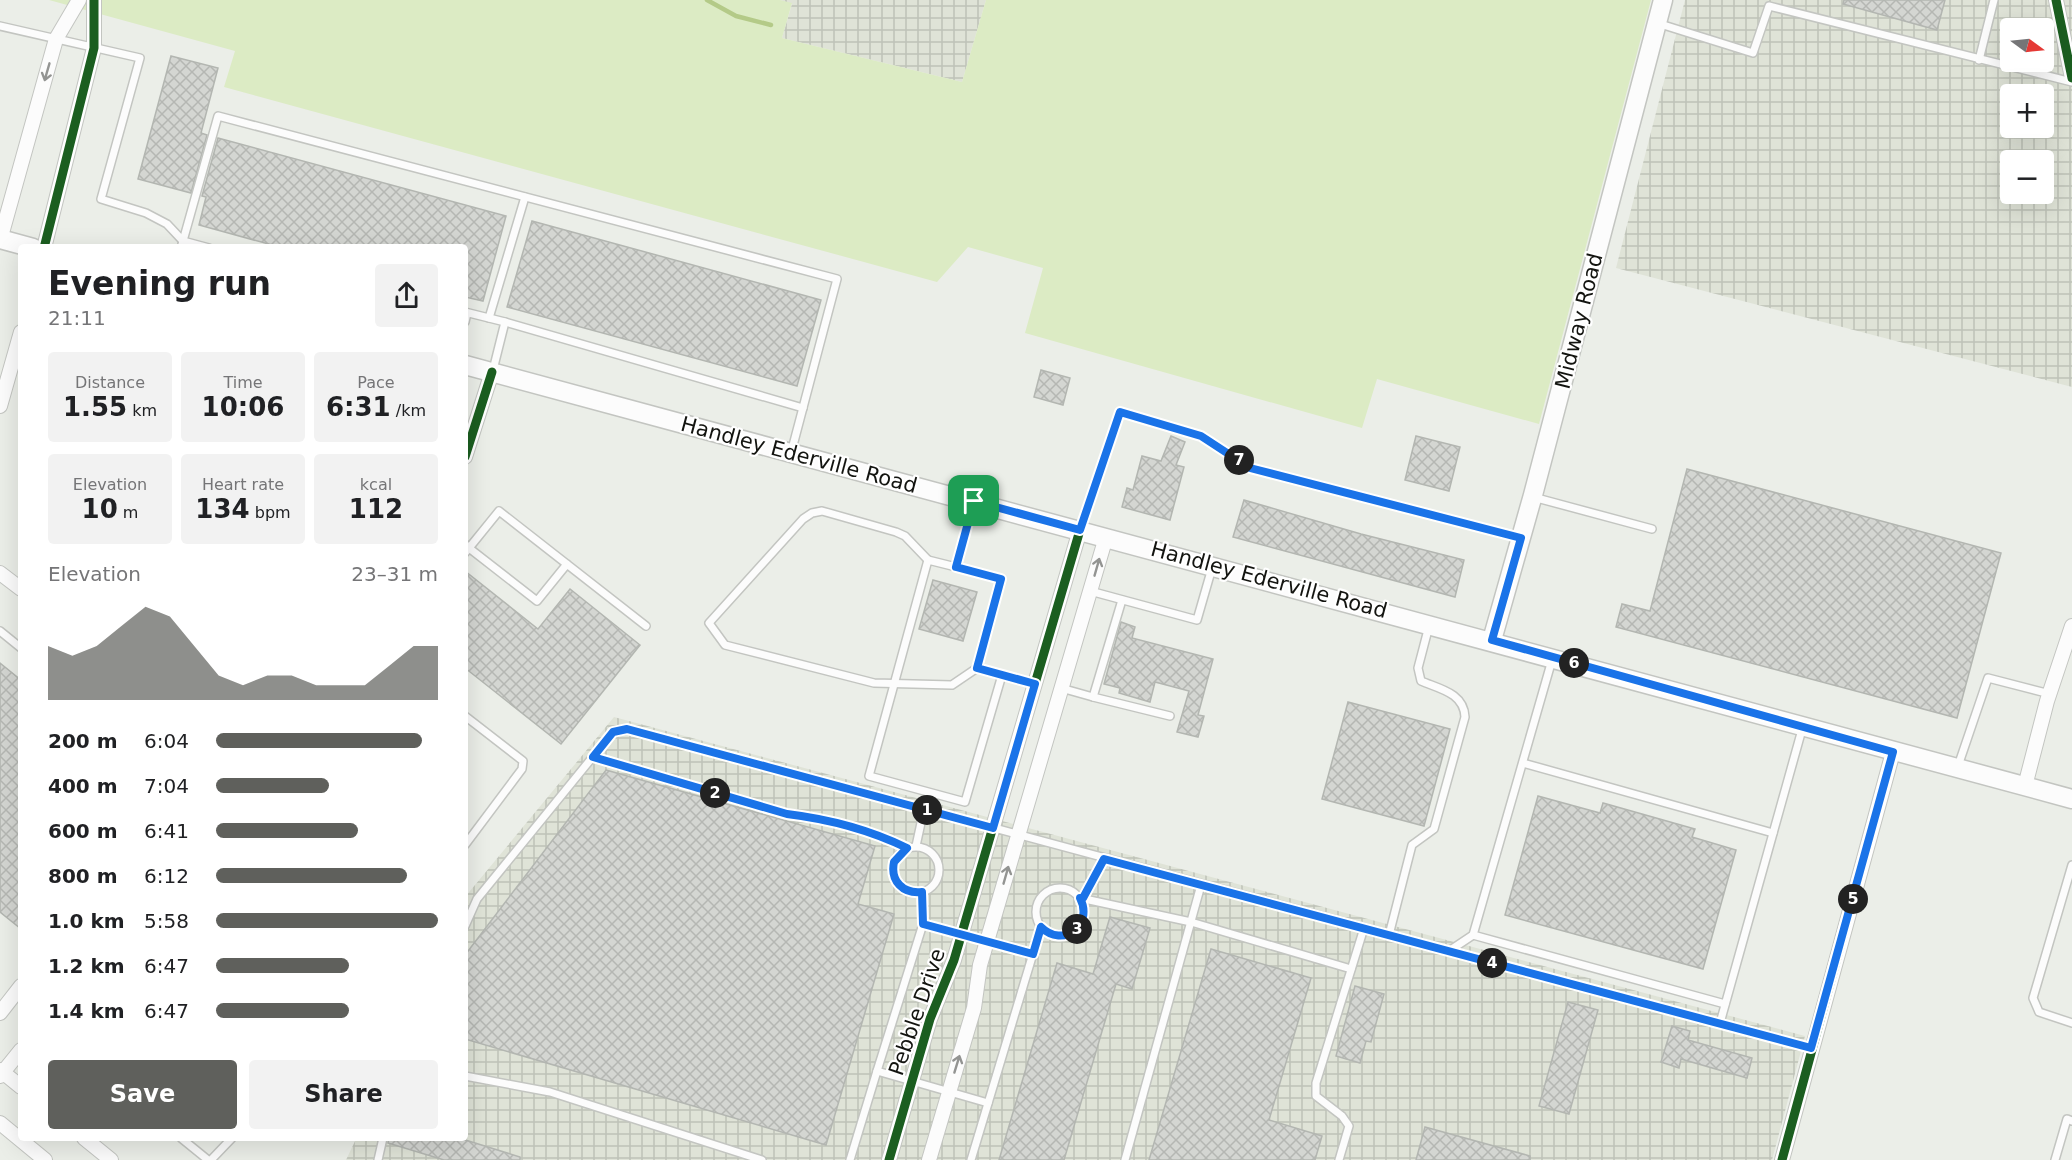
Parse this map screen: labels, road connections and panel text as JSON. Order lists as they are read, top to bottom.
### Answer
{
  "streets": {
    "main road": ["Midway Road", "Handley Ederville Road"],
    "street": ["Pebble Drive"]
  },
  "crossings": [
    ["Midway Road", "Handley Ederville Road"],
    ["Handley Ederville Road", "Pebble Drive"]
  ],
  "north": "right",
  "page": {
    "map_buttons": ["+", "−"],
    "heading": ["Evening run", "21:11"],
    "stats": [
      ["Distance", "1.55 km"],
      ["Time", "10:06"],
      ["Pace", "6:31 /km"],
      ["Elevation", "10 m"],
      ["Heart rate", "134 bpm"],
      ["kcal", "112"]
    ],
    "pins": [
      "7",
      "6",
      "2",
      "1",
      "5",
      "3",
      "4"
    ],
    "chart": ["Elevation", "23–31 m"],
    "list": [
      {
        "name": "200 m",
        "note": "6:04"
      },
      {
        "name": "400 m",
        "note": "7:04"
      },
      {
        "name": "600 m",
        "note": "6:41"
      },
      {
        "name": "800 m",
        "note": "6:12"
      },
      {
        "name": "1.0 km",
        "note": "5:58"
      },
      {
        "name": "1.2 km",
        "note": "6:47"
      },
      {
        "name": "1.4 km",
        "note": "6:47"
      }
    ],
    "buttons": ["Save", "Share"]
  }
}
